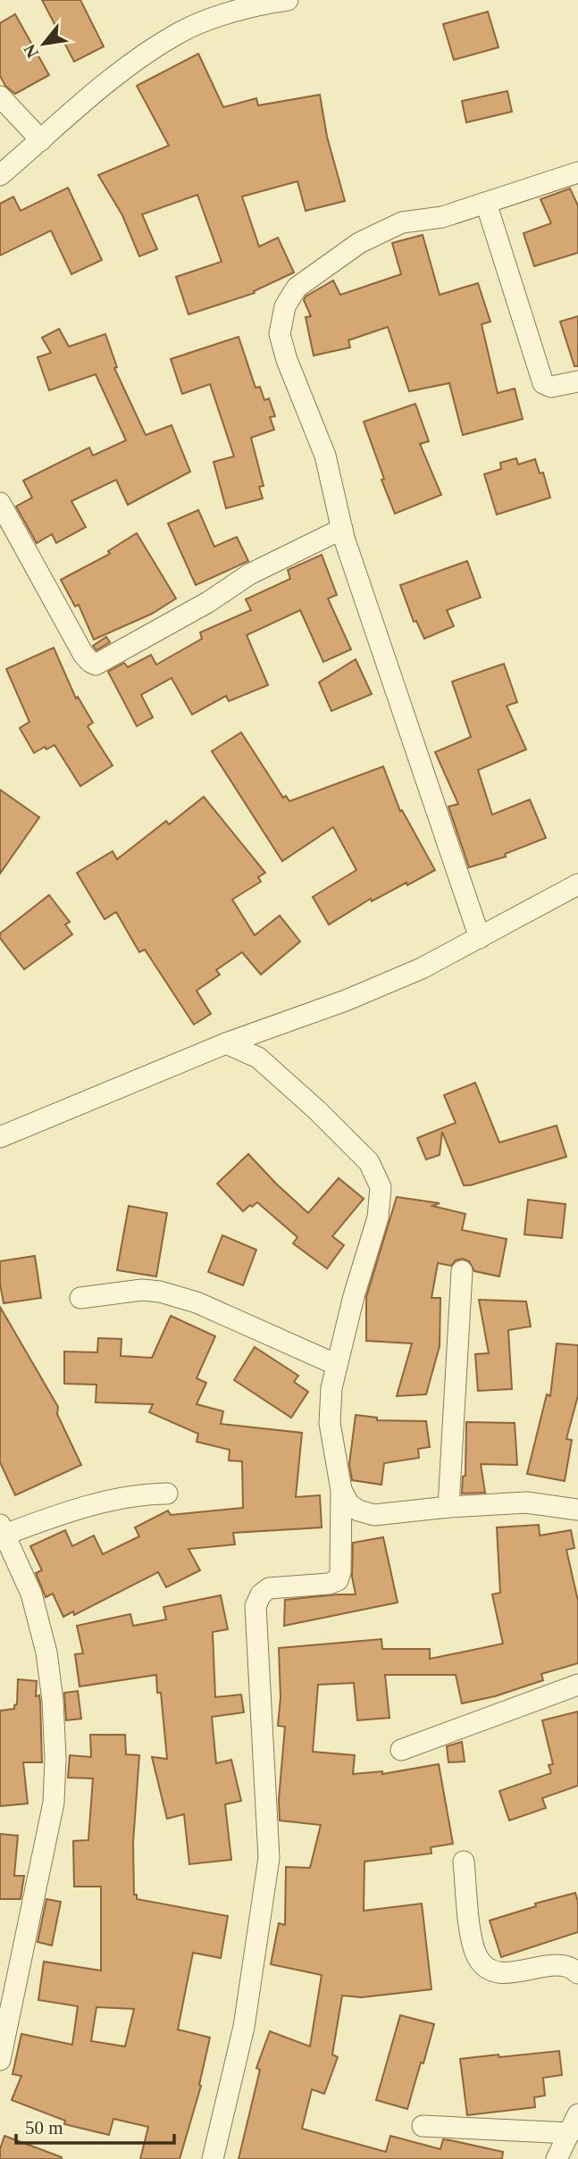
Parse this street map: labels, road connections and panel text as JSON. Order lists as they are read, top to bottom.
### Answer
{
  "scale_bar": "50 m",
  "north": "bottom left"
}
